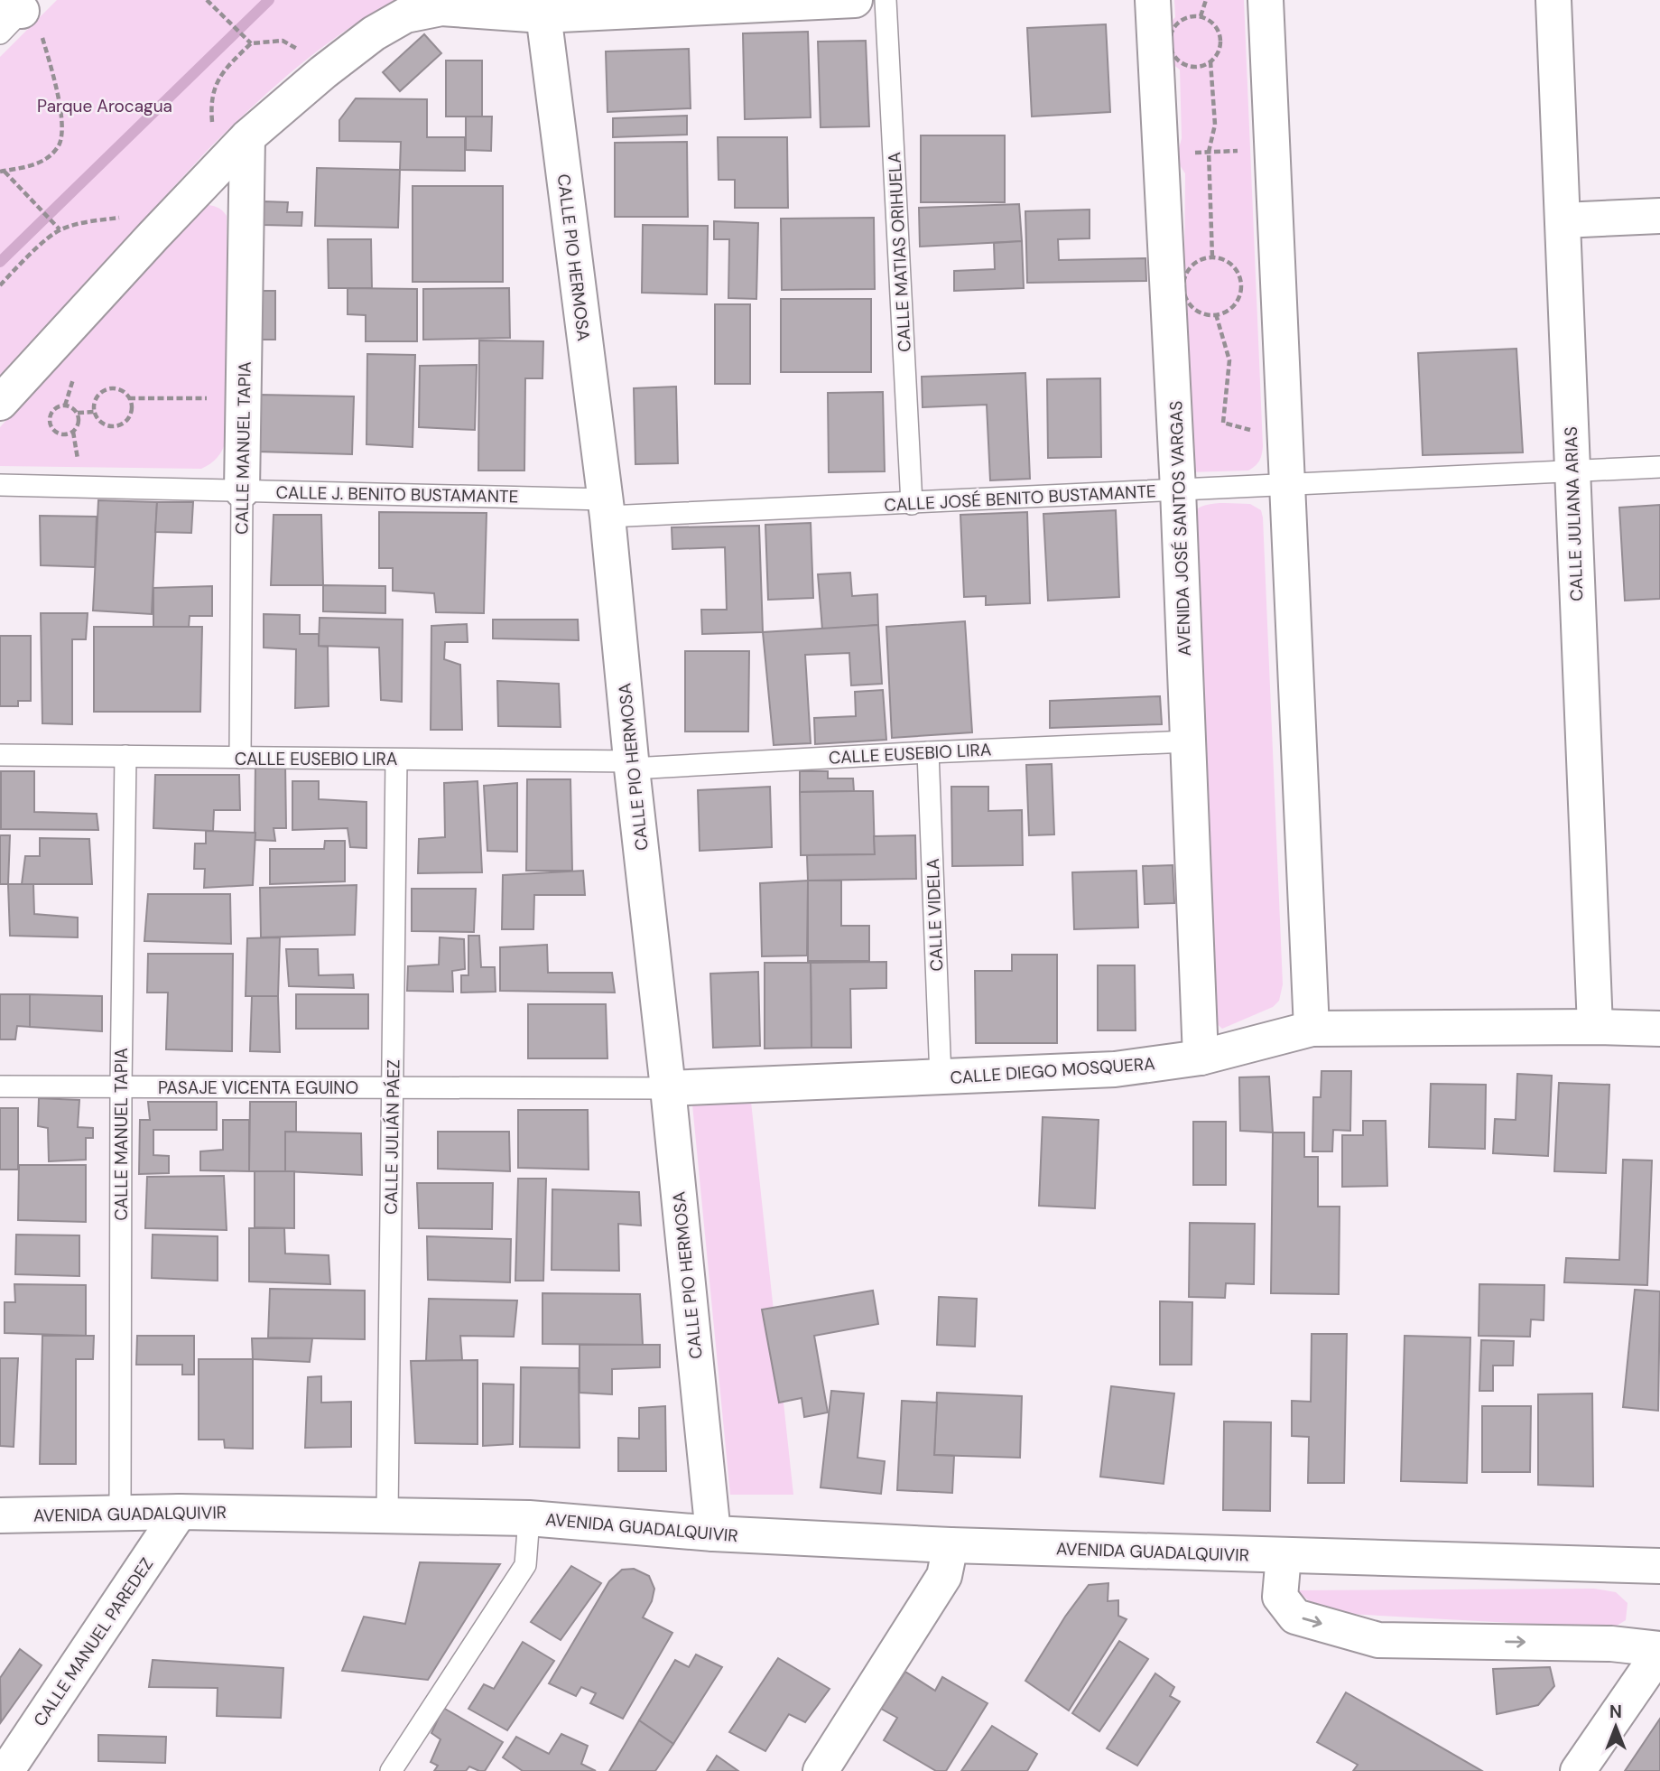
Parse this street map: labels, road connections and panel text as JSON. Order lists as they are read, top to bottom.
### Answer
{
  "streets": {
    "street": [
      "CALLE PIO HERMOSA",
      "CALLE MANUEL TAPIA",
      "CALLE JULIANA ARIAS",
      "AVENIDA JOSÉ SANTOS VARGAS",
      "CALLE DIEGO MOSQUERA",
      "AVENIDA GUADALQUIVIR",
      "CALLE MANUEL PAREDEZ"
    ],
    "lane": [
      "CALLE MATIAS ORIHUELA",
      "CALLE J. BENITO BUSTAMANTE",
      "CALLE JOSÉ BENITO BUSTAMANTE",
      "CALLE EUSEBIO LIRA",
      "CALLE VIDELA",
      "PASAJE VICENTA EGUINO",
      "CALLE JULIÁN PÁEZ"
    ]
  },
  "crossings": [
    ["CALLE MATIAS ORIHUELA", "CALLE JOSÉ BENITO BUSTAMANTE"],
    ["CALLE PIO HERMOSA", "CALLE J. BENITO BUSTAMANTE"],
    ["CALLE PIO HERMOSA", "CALLE JOSÉ BENITO BUSTAMANTE"],
    ["CALLE PIO HERMOSA", "CALLE EUSEBIO LIRA"],
    ["CALLE PIO HERMOSA", "CALLE DIEGO MOSQUERA"],
    ["CALLE PIO HERMOSA", "PASAJE VICENTA EGUINO"],
    ["CALLE PIO HERMOSA", "AVENIDA GUADALQUIVIR"],
    ["CALLE MANUEL TAPIA", "CALLE J. BENITO BUSTAMANTE"],
    ["CALLE MANUEL TAPIA", "CALLE EUSEBIO LIRA"],
    ["CALLE MANUEL TAPIA", "PASAJE VICENTA EGUINO"],
    ["CALLE MANUEL TAPIA", "AVENIDA GUADALQUIVIR"],
    ["CALLE J. BENITO BUSTAMANTE", "CALLE JOSÉ BENITO BUSTAMANTE"],
    ["CALLE JOSÉ BENITO BUSTAMANTE", "CALLE JULIANA ARIAS"],
    ["CALLE JOSÉ BENITO BUSTAMANTE", "AVENIDA JOSÉ SANTOS VARGAS"],
    ["CALLE JULIANA ARIAS", "CALLE DIEGO MOSQUERA"],
    ["AVENIDA JOSÉ SANTOS VARGAS", "CALLE EUSEBIO LIRA"],
    ["AVENIDA JOSÉ SANTOS VARGAS", "CALLE DIEGO MOSQUERA"],
    ["CALLE EUSEBIO LIRA", "CALLE VIDELA"],
    ["CALLE EUSEBIO LIRA", "CALLE JULIÁN PÁEZ"],
    ["CALLE VIDELA", "CALLE DIEGO MOSQUERA"],
    ["CALLE DIEGO MOSQUERA", "PASAJE VICENTA EGUINO"],
    ["PASAJE VICENTA EGUINO", "CALLE JULIÁN PÁEZ"],
    ["CALLE JULIÁN PÁEZ", "AVENIDA GUADALQUIVIR"],
    ["AVENIDA GUADALQUIVIR", "CALLE MANUEL PAREDEZ"]
  ],
  "parks": ["Parque Arocagua"],
  "north": "top"
}
